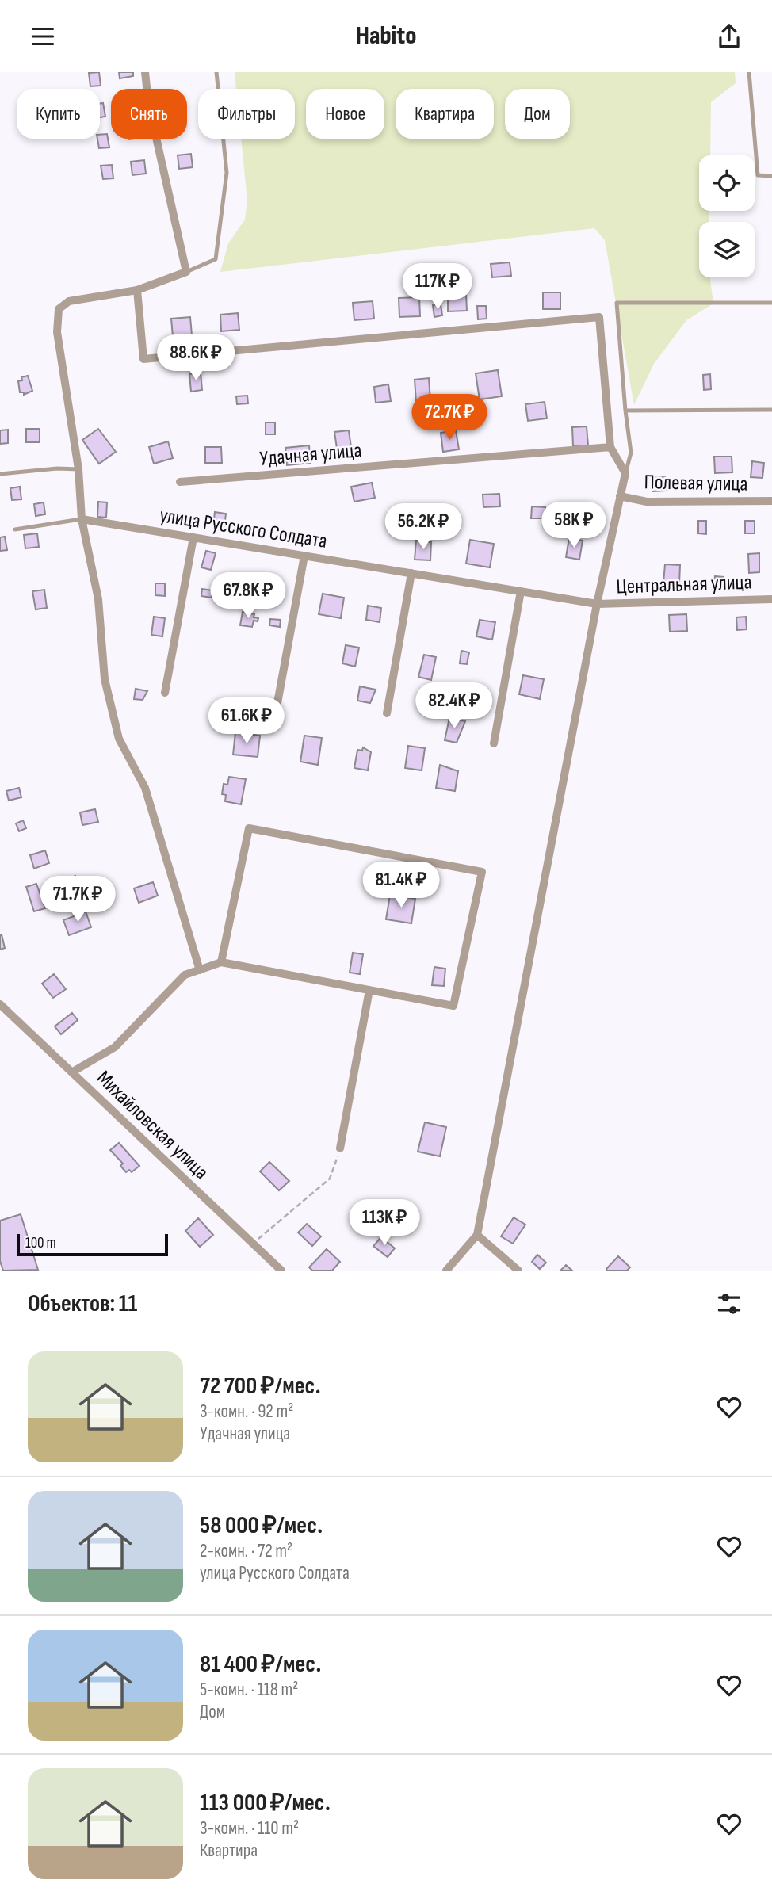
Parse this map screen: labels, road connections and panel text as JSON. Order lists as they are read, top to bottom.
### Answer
{
  "streets": {
    "street": [
      "Удачная улица",
      "Полевая улица",
      "улица Русского Солдата",
      "Центральная улица",
      "Михайловская улица"
    ]
  },
  "crossings": [
    ["улица Русского Солдата", "Центральная улица"]
  ],
  "scale_bar": "100 m",
  "page": {
    "header": "Habito",
    "chip": [
      "Купить",
      "Снять",
      "Фильтры",
      "Новое",
      "Квартира",
      "Дом"
    ],
    "price": [
      "117K ₽",
      "88.6K ₽",
      "72.7K ₽",
      "58K ₽",
      "56.2K ₽",
      "67.8K ₽",
      "82.4K ₽",
      "61.6K ₽",
      "81.4K ₽",
      "71.7K ₽",
      "113K ₽"
    ],
    "scale": "100 m",
    "heading": "Объектов: 11",
    "list": [
      {
        "name": "72 700 ₽/мес.",
        "note": "3-комн. · 92 m² · Удачная улица"
      },
      {
        "name": "58 000 ₽/мес.",
        "note": "2-комн. · 72 m² · улица Русского Солдата"
      },
      {
        "name": "81 400 ₽/мес.",
        "note": "5-комн. · 118 m² · Дом"
      },
      {
        "name": "113 000 ₽/мес.",
        "note": "3-комн. · 110 m² · Квартира"
      }
    ]
  }
}
